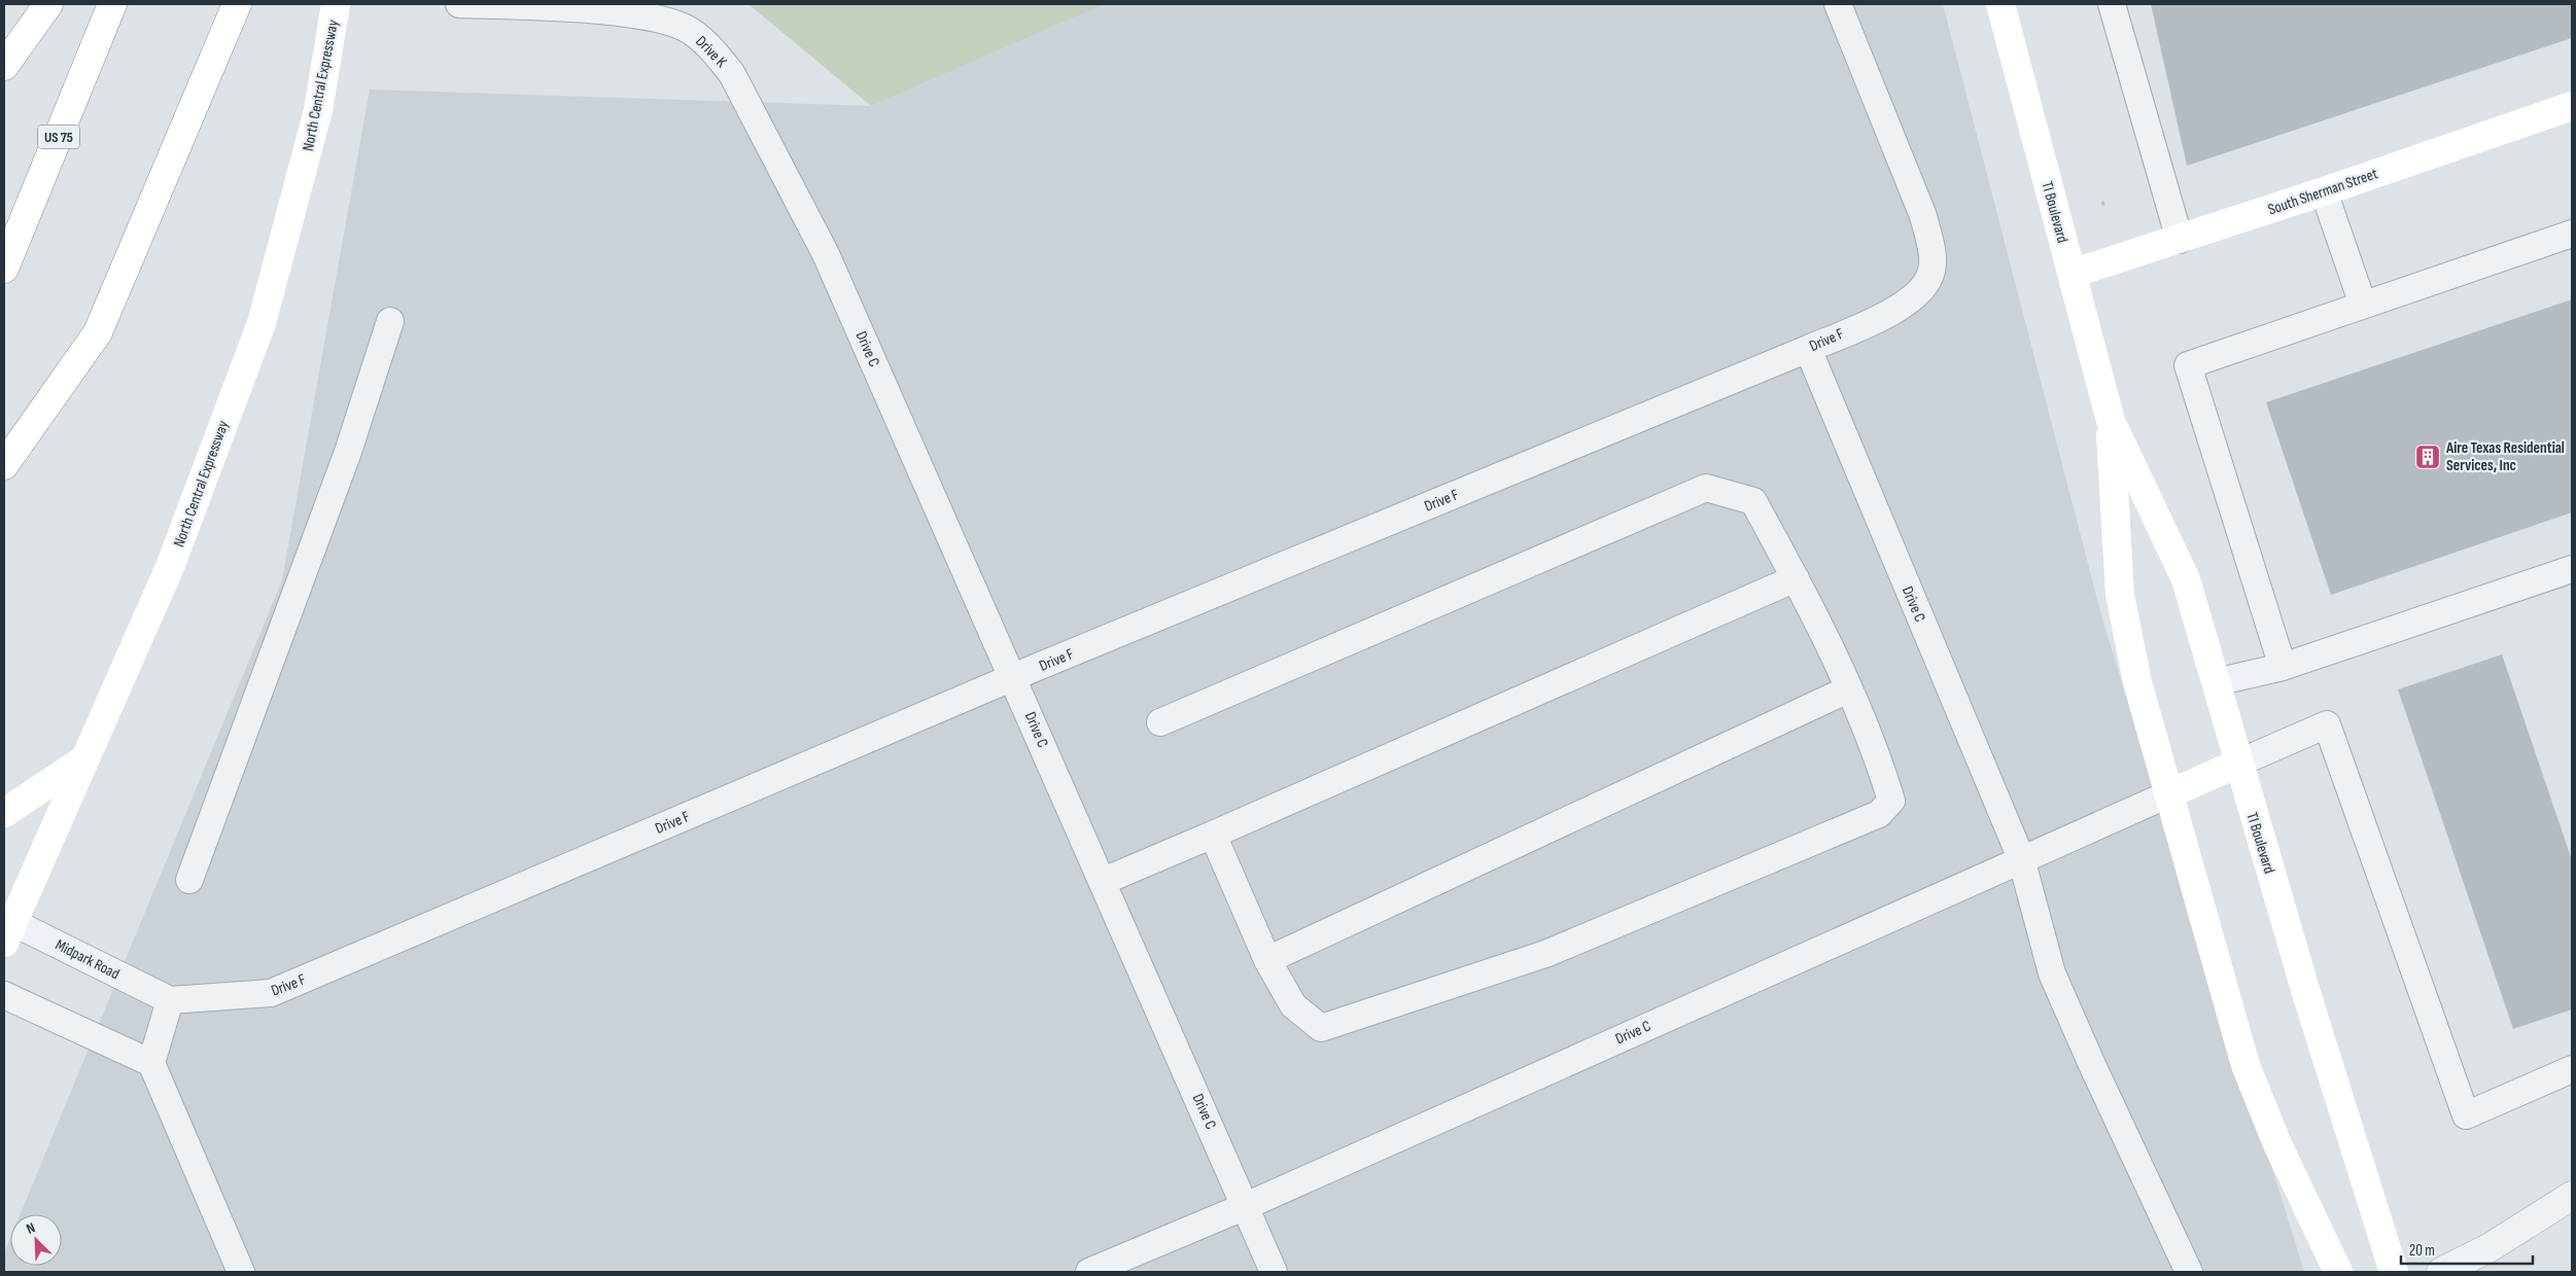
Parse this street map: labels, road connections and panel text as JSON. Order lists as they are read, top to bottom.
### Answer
{
  "streets": {
    "main road": [
      "North Central Expressway",
      "US 75",
      "South Sherman Street",
      "TI Boulevard"
    ],
    "lane": [
      "Drive K",
      "Drive F",
      "Drive C",
      "Midpark Road"
    ]
  },
  "crossings": [
    ["Drive K", "Drive C"],
    ["North Central Expressway", "Midpark Road"],
    ["South Sherman Street", "TI Boulevard"],
    ["TI Boulevard", "Drive C"],
    ["Drive F", "Drive C"],
    ["Drive F", "Midpark Road"]
  ],
  "places": {
    "building": ["Aire Texas Residential Services, Inc"]
  },
  "scale_bar": "20 m",
  "north": "top left"
}
